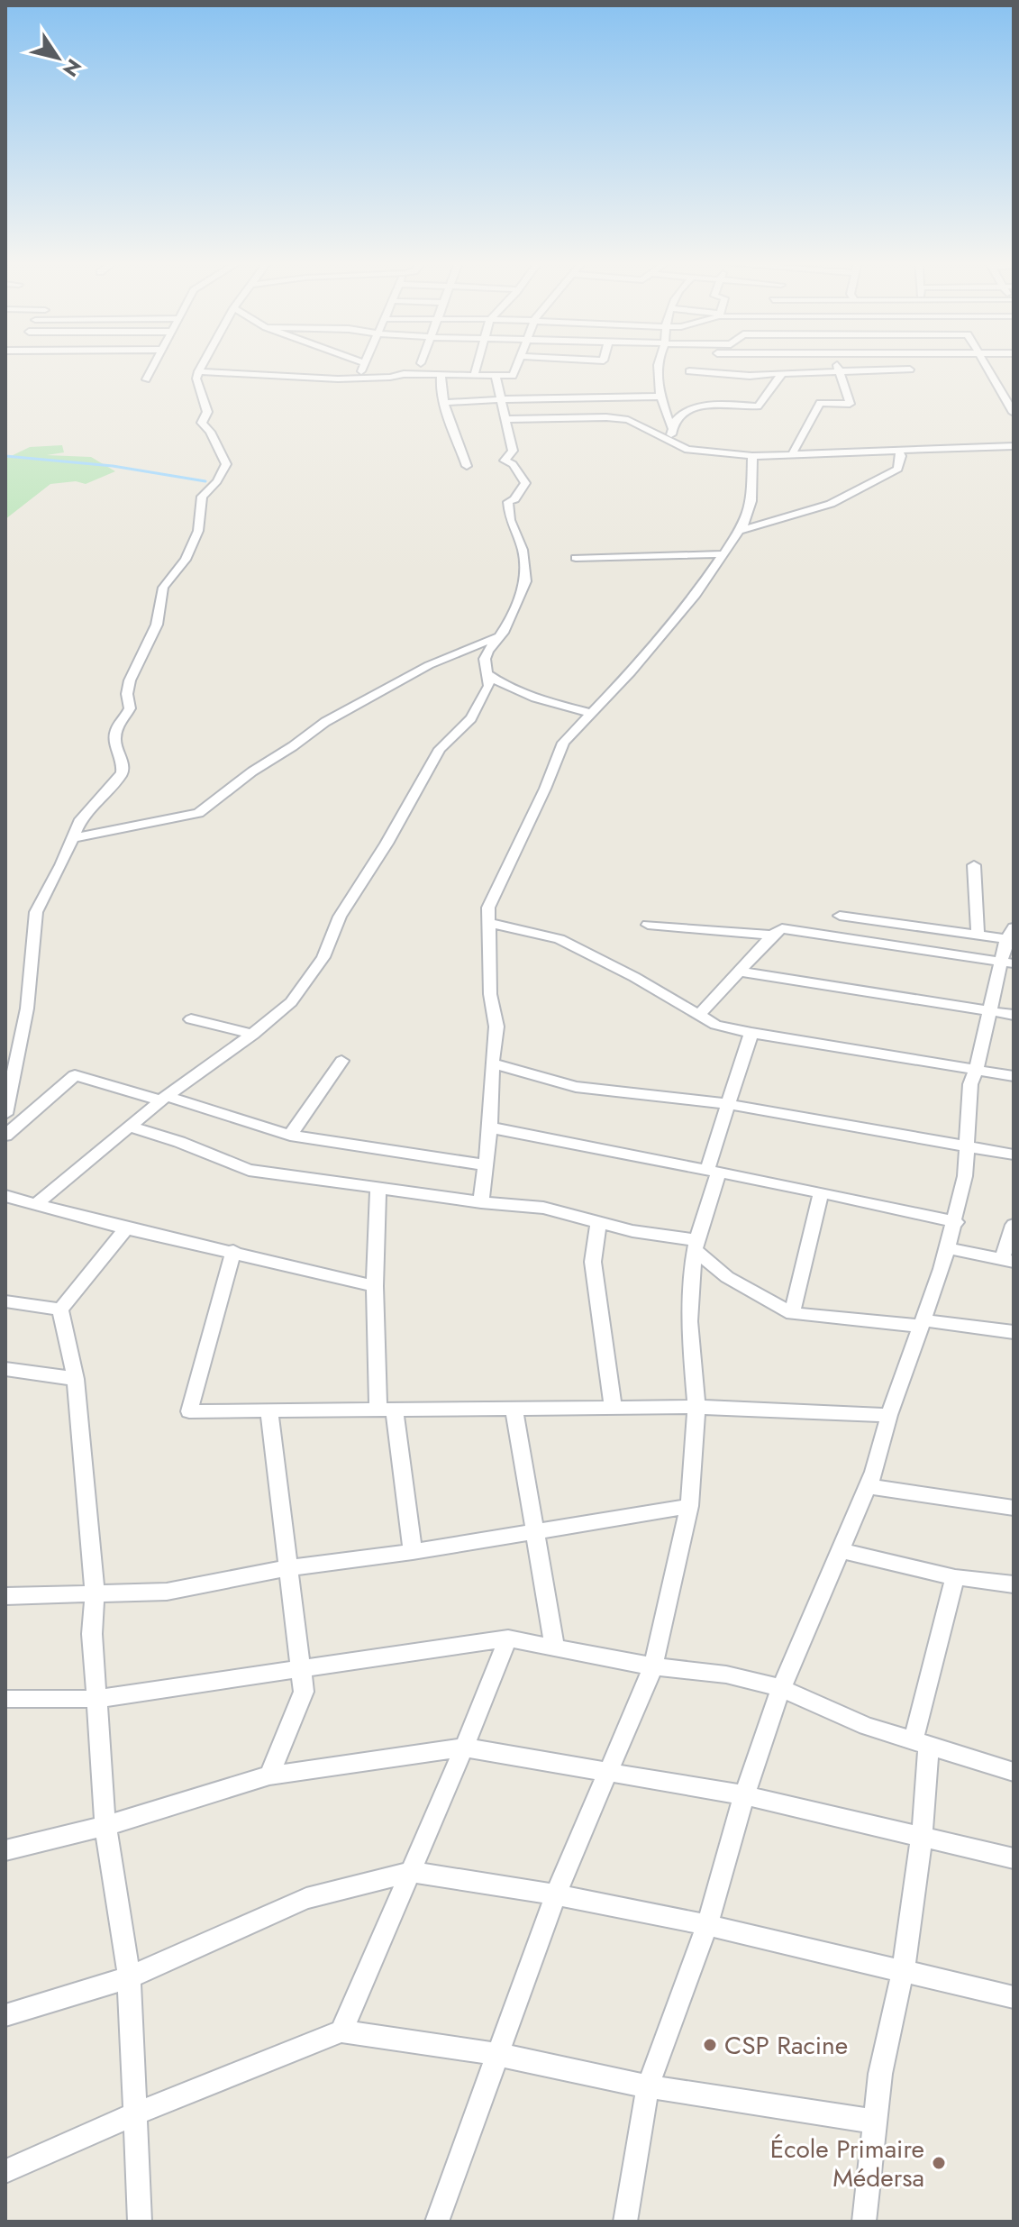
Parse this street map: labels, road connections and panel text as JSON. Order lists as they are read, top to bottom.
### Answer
{
  "places": ["CSP Racine", "École Primaire Médersa"],
  "north": "bottom right"
}
